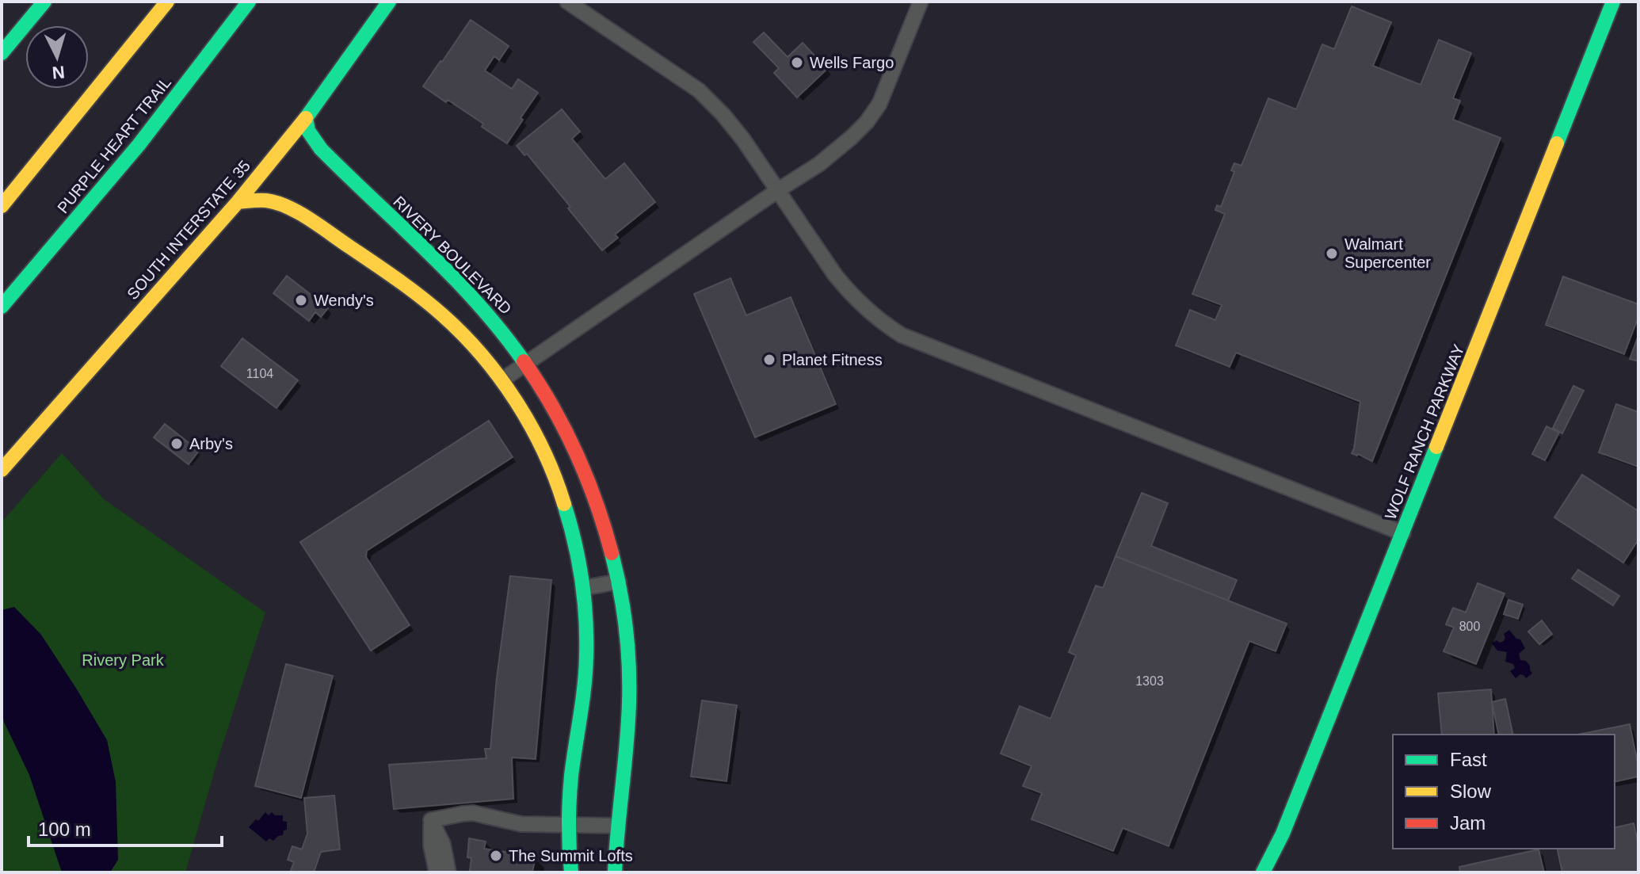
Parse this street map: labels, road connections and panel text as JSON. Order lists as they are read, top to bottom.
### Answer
{
  "streets": {
    "main road": [
      "PURPLE HEART TRAIL",
      "SOUTH INTERSTATE 35",
      "RIVERY BOULEVARD",
      "WOLF RANCH PARKWAY"
    ]
  },
  "crossings": [
    ["SOUTH INTERSTATE 35", "RIVERY BOULEVARD"]
  ],
  "parks": ["Rivery Park"],
  "places": [
    "Wells Fargo",
    "Walmart Supercenter",
    "Wendy's",
    "Planet Fitness",
    "Arby's",
    "The Summit Lofts"
  ],
  "house_numbers": ["1104", "800", "1303"],
  "legend": ["Fast", "Slow", "Jam"],
  "scale_bar": "100 m",
  "north": "bottom"
}
